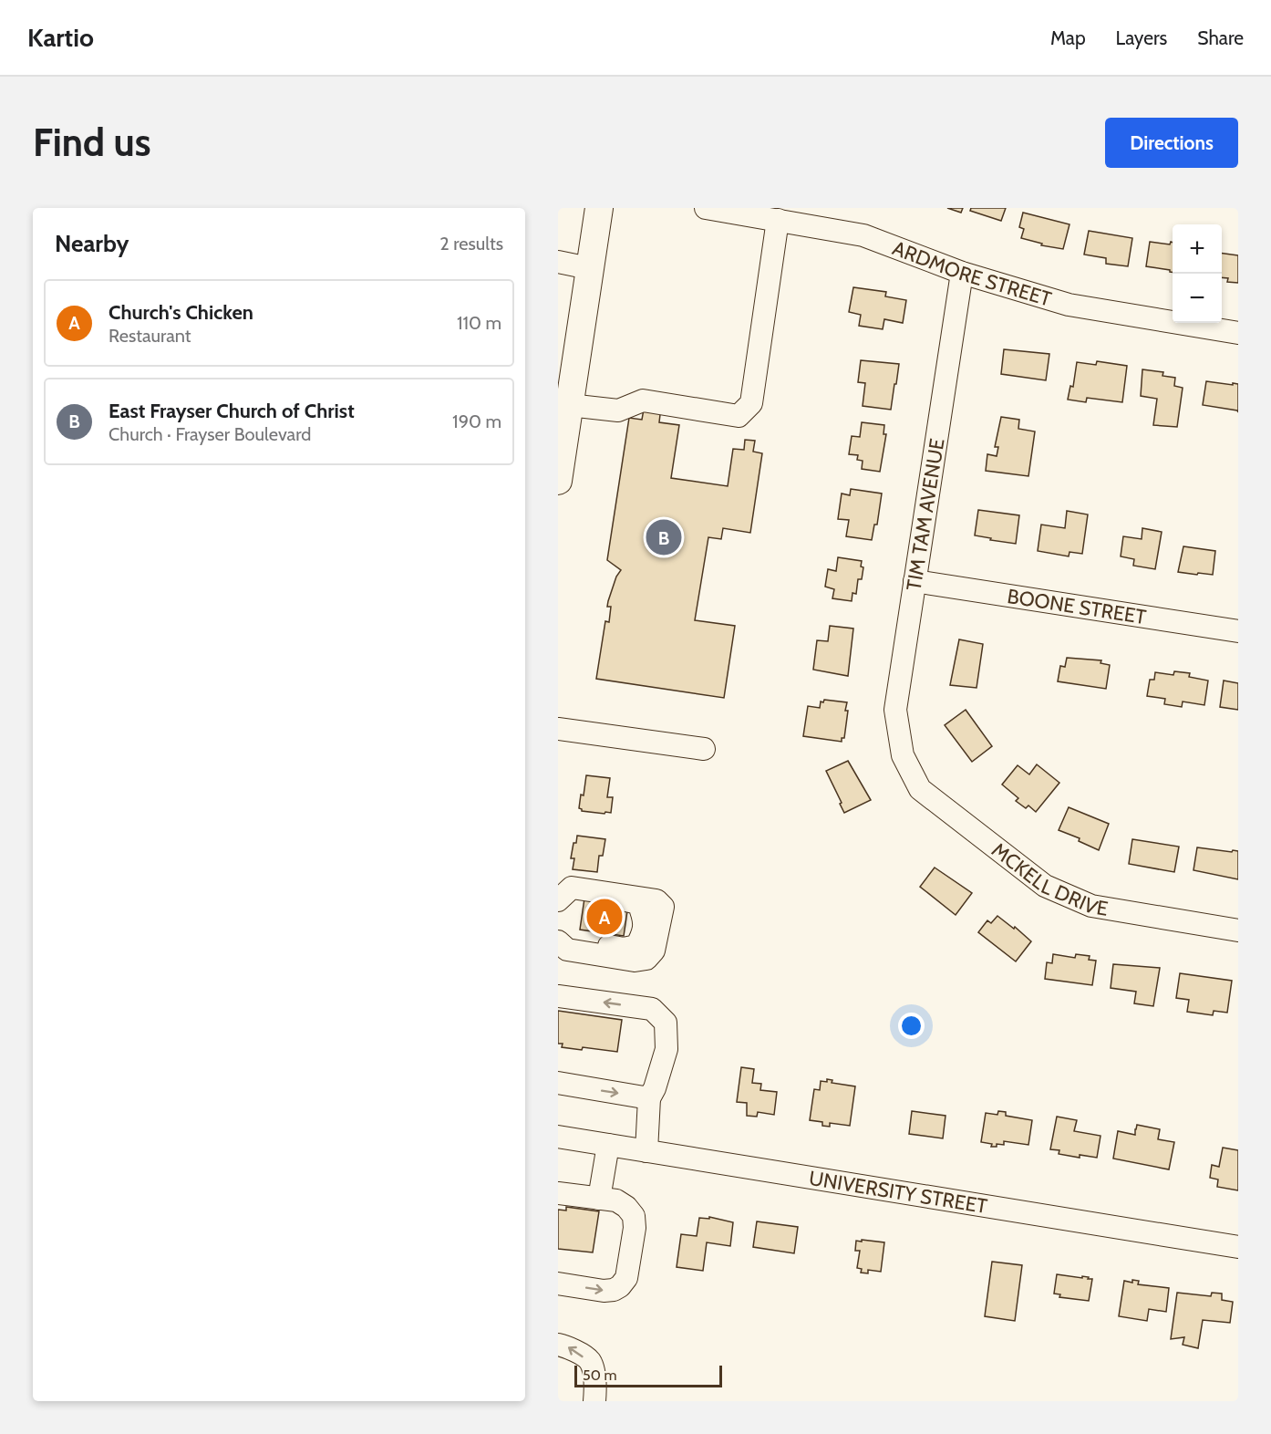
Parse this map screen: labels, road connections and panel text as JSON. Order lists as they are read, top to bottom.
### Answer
{
  "streets": {
    "street": [
      "ARDMORE STREET",
      "TIM TAM AVENUE",
      "BOONE STREET",
      "MCKELL DRIVE",
      "UNIVERSITY STREET"
    ]
  },
  "crossings": [
    ["ARDMORE STREET", "TIM TAM AVENUE"],
    ["TIM TAM AVENUE", "BOONE STREET"],
    ["TIM TAM AVENUE", "MCKELL DRIVE"]
  ],
  "scale_bar": "50 m",
  "page": {
    "header": "Kartio",
    "nav": ["Map", "Layers", "Share"],
    "buttons": "Directions",
    "title": "Find us",
    "heading": ["Nearby", "2 results"],
    "map_buttons": ["+", "−"],
    "list": [
      {
        "mark": "A",
        "name": "Church's Chicken",
        "note": "Restaurant",
        "value": "110 m"
      },
      {
        "mark": "B",
        "name": "East Frayser Church of Christ",
        "note": "Church · Frayser Boulevard",
        "value": "190 m"
      }
    ],
    "pins": ["B", "A"],
    "scale": "50 m"
  }
}
